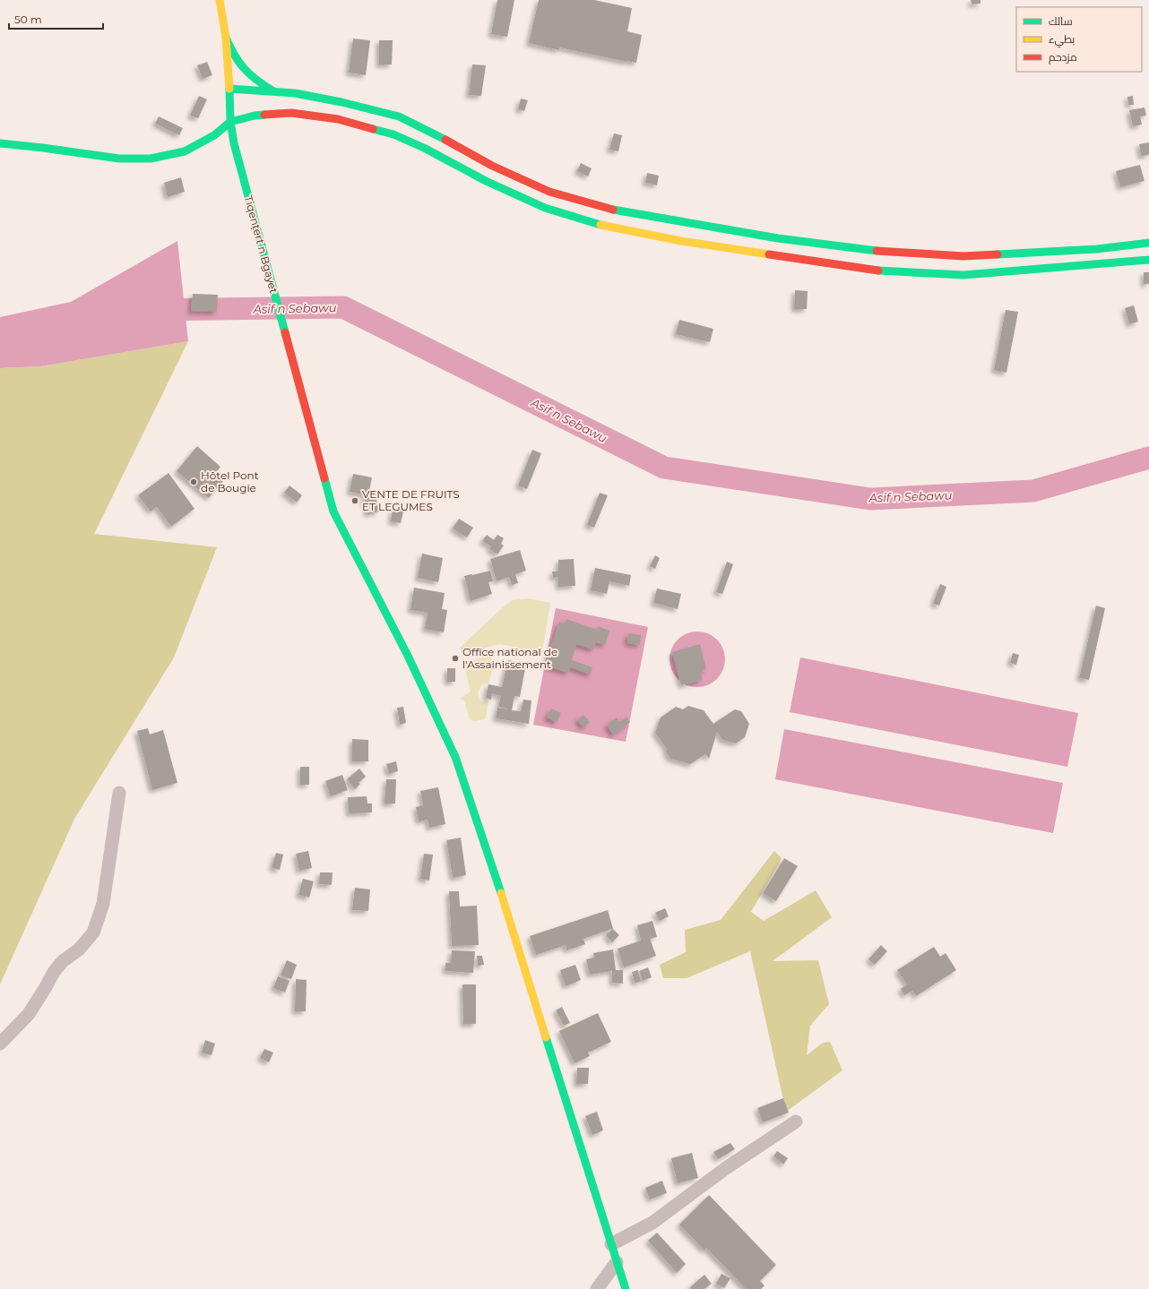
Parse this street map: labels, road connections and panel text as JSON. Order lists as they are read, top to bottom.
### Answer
{
  "streets": {
    "main road": ["Tiqenṭert n Bgayet"]
  },
  "water": ["Asif n Sebawu"],
  "places": ["Hôtel Pont de Bougie", "VENTE DE FRUITS ET LEGUMES", "Office national de l'Assainissement"],
  "legend": ["سالك", "بطيء", "مزدحم"],
  "scale_bar": "50 m"
}
